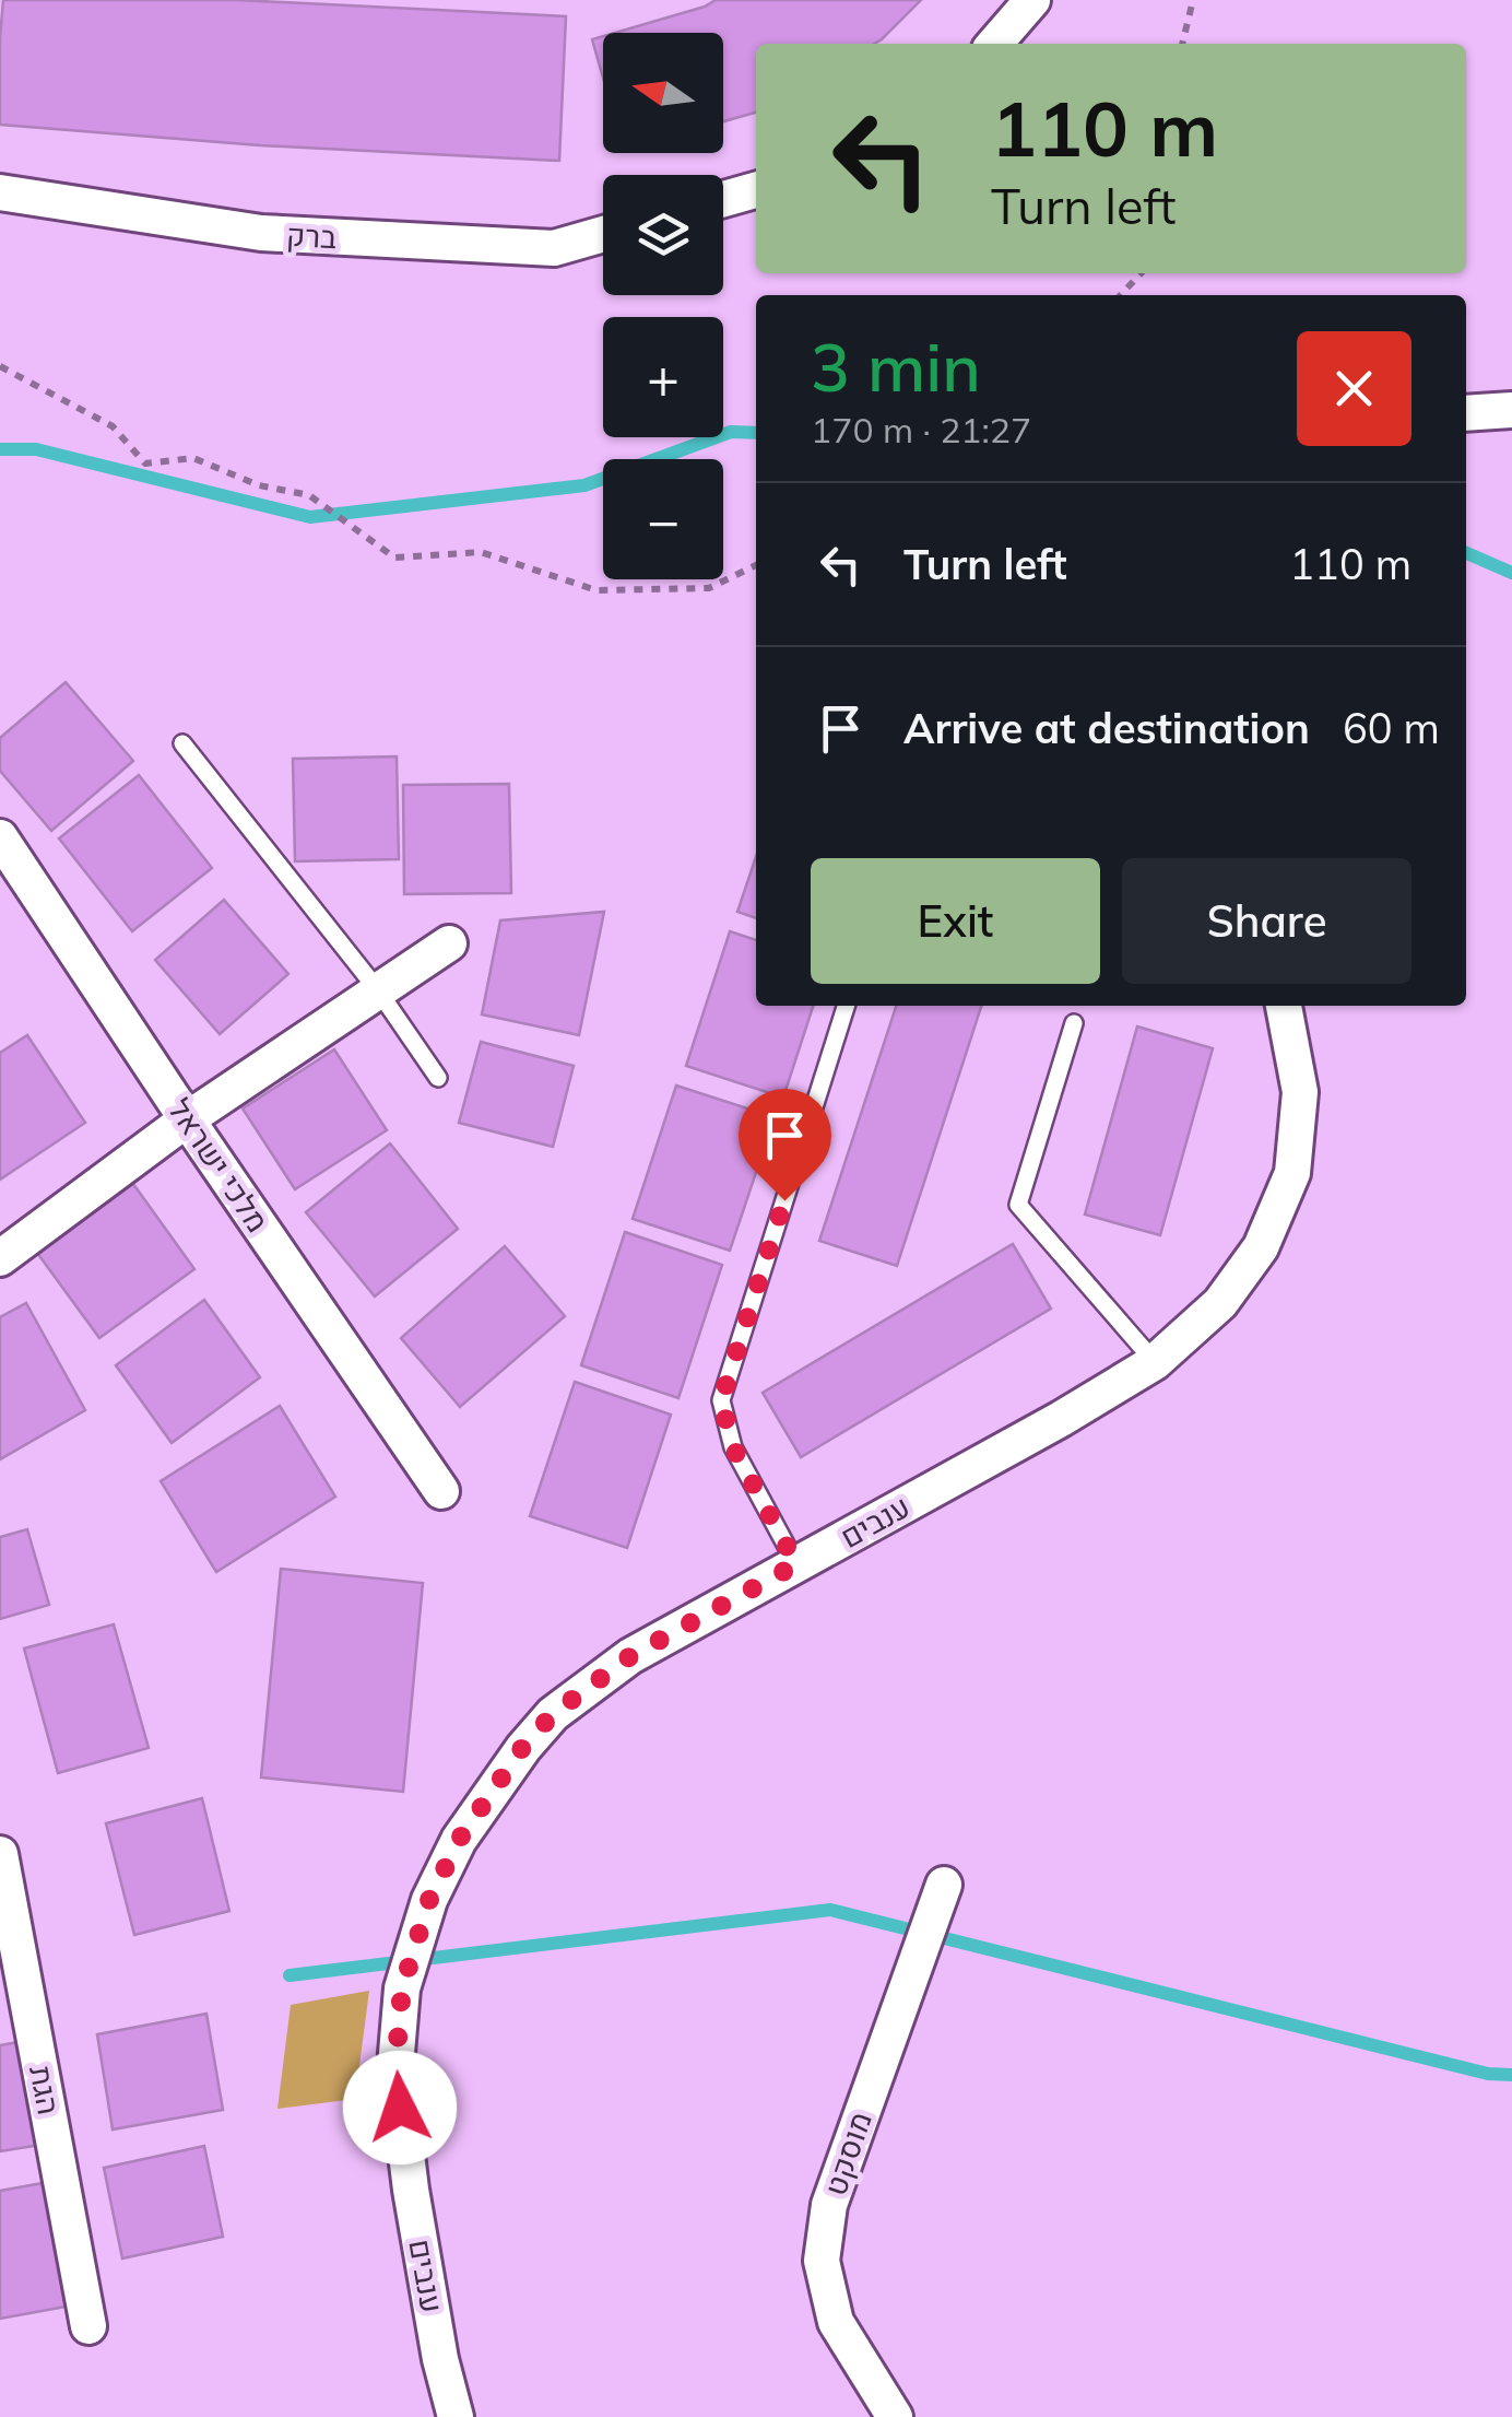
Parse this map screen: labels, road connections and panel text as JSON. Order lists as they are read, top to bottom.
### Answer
{
  "streets": {
    "street": [
      "ברק",
      "מלכי ישראל",
      "ענבים",
      "הגת",
      "מוסקט"
    ]
  },
  "north": "left",
  "page": {
    "map_buttons": ["+", "−"],
    "turn": ["110 m", "Turn left"],
    "heading": ["3 min", "170 m · 21:27"],
    "list": [
      {
        "name": "Turn left",
        "value": "110 m"
      },
      {
        "name": "Arrive at destination",
        "value": "60 m"
      }
    ],
    "buttons": ["Exit", "Share"]
  }
}
